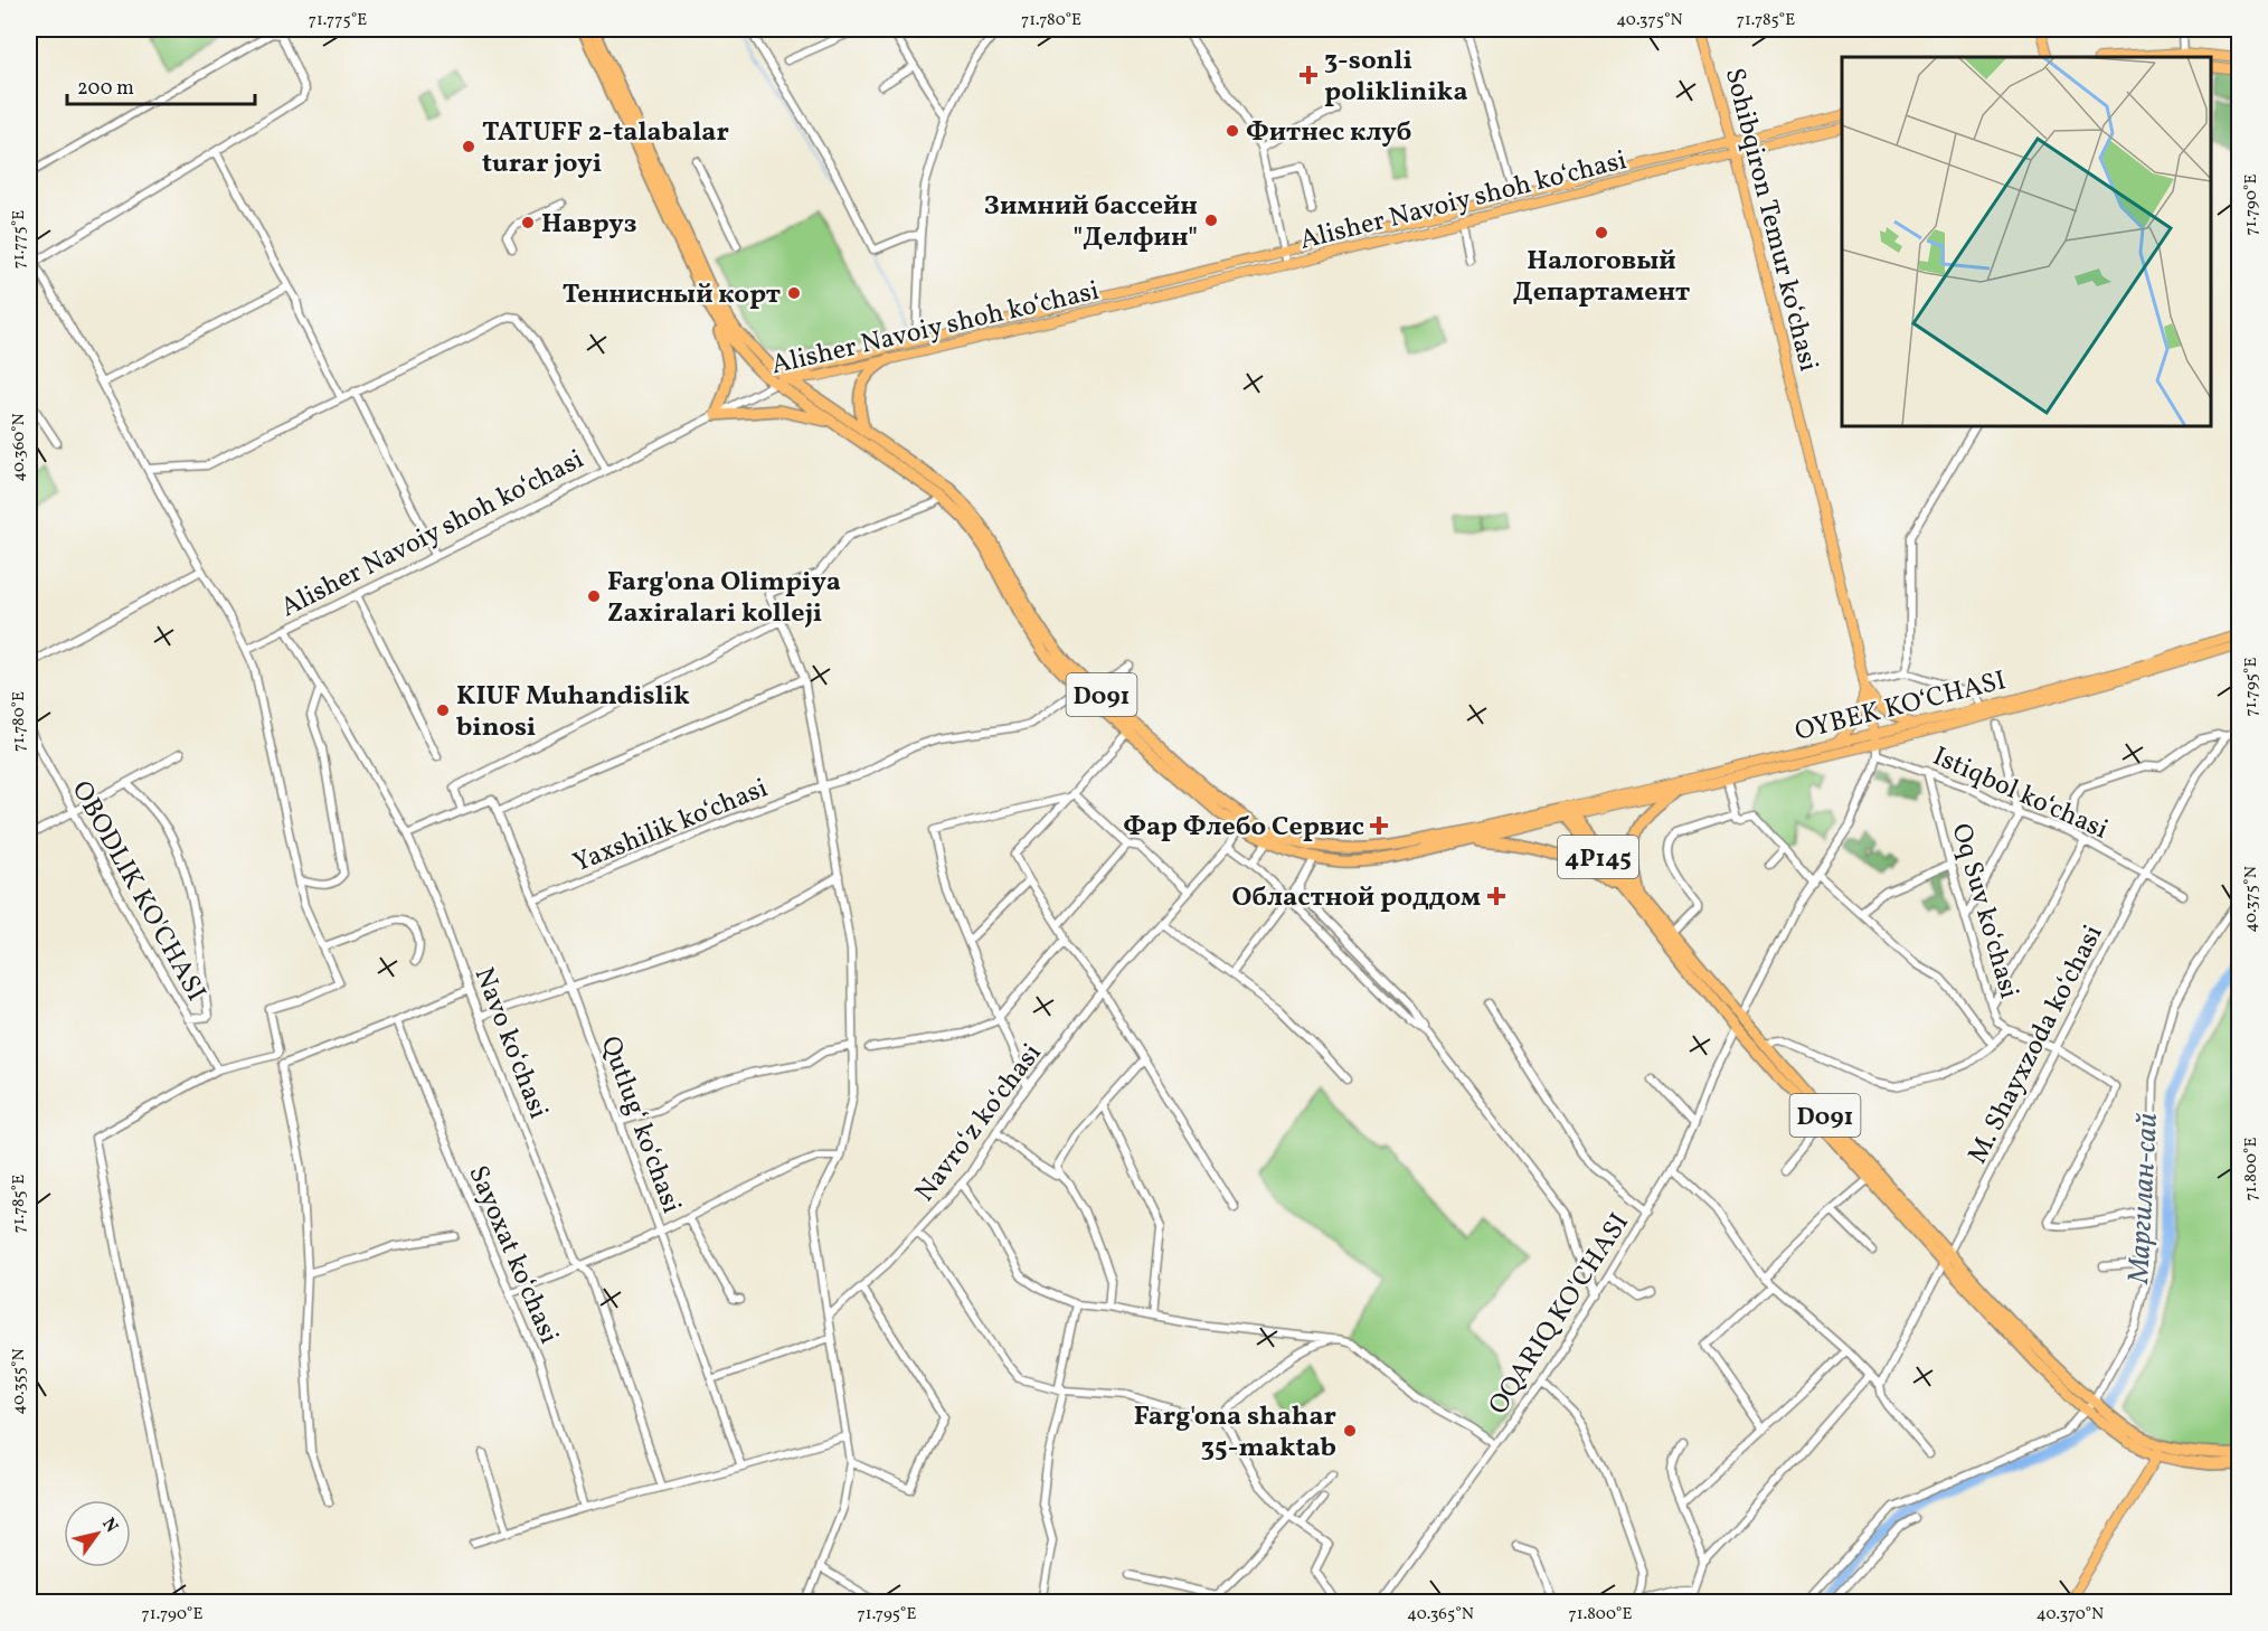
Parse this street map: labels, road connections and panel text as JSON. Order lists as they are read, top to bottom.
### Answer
{
  "streets": {
    "highway": ["D091", "4P145"],
    "main road": ["Alisher Navoiy shoh koʻchasi", "Sohibqiron Temur koʻchasi", "OYBEK KO‘CHASI"],
    "street": [
      "Istiqbol koʻchasi",
      "Yaxshilik koʻchasi",
      "OBODLIK KO'CHASI",
      "Oq Suv koʻchasi",
      "Navo koʻchasi",
      "M. Shayxzoda koʻchasi",
      "Navroʻz koʻchasi",
      "Qutlugʻ koʻchasi",
      "Sayoxat koʻchasi",
      "OQARIQ KO'CHASI"
    ]
  },
  "crossings": [
    ["Alisher Navoiy shoh koʻchasi", "Sohibqiron Temur koʻchasi"],
    ["Alisher Navoiy shoh koʻchasi", "D091"],
    ["Alisher Navoiy shoh koʻchasi", "Navo koʻchasi"],
    ["Sohibqiron Temur koʻchasi", "OYBEK KO‘CHASI"],
    ["D091", "OYBEK KO‘CHASI"],
    ["D091", "Yaxshilik koʻchasi"],
    ["D091", "4P145"],
    ["D091", "Oq Suv koʻchasi"],
    ["D091", "M. Shayxzoda koʻchasi"],
    ["D091", "Navroʻz koʻchasi"],
    ["D091", "OQARIQ KO'CHASI"],
    ["OYBEK KO‘CHASI", "4P145"],
    ["Istiqbol koʻchasi", "Oq Suv koʻchasi"],
    ["Istiqbol koʻchasi", "M. Shayxzoda koʻchasi"],
    ["Yaxshilik koʻchasi", "Qutlugʻ koʻchasi"]
  ],
  "water": ["Маргилан-сай"],
  "places": {
    "health": ["3-sonli poliklinika", "Фар Флебо Сервис", "Областной роддом"],
    "other": [
      "Фитнес клуб",
      "TATUFF 2-talabalar turar joyi",
      "Зимний бассейн \"Делфин\"",
      "Навруз",
      "Налоговый Департамент",
      "Теннисный корт",
      "Farg'ona Olimpiya Zaxiralari kolleji",
      "KIUF Muhandislik binosi",
      "Farg'ona shahar 35-maktab"
    ]
  },
  "scale_bar": "200 m",
  "north": "top right",
  "coordinates": [
    "71.775°E",
    "71.780°E",
    "40.375°N",
    "71.785°E",
    "71.790°E",
    "40.360°N",
    "71.795°E",
    "71.800°E",
    "40.355°N",
    "40.365°N",
    "40.370°N"
  ]
}
